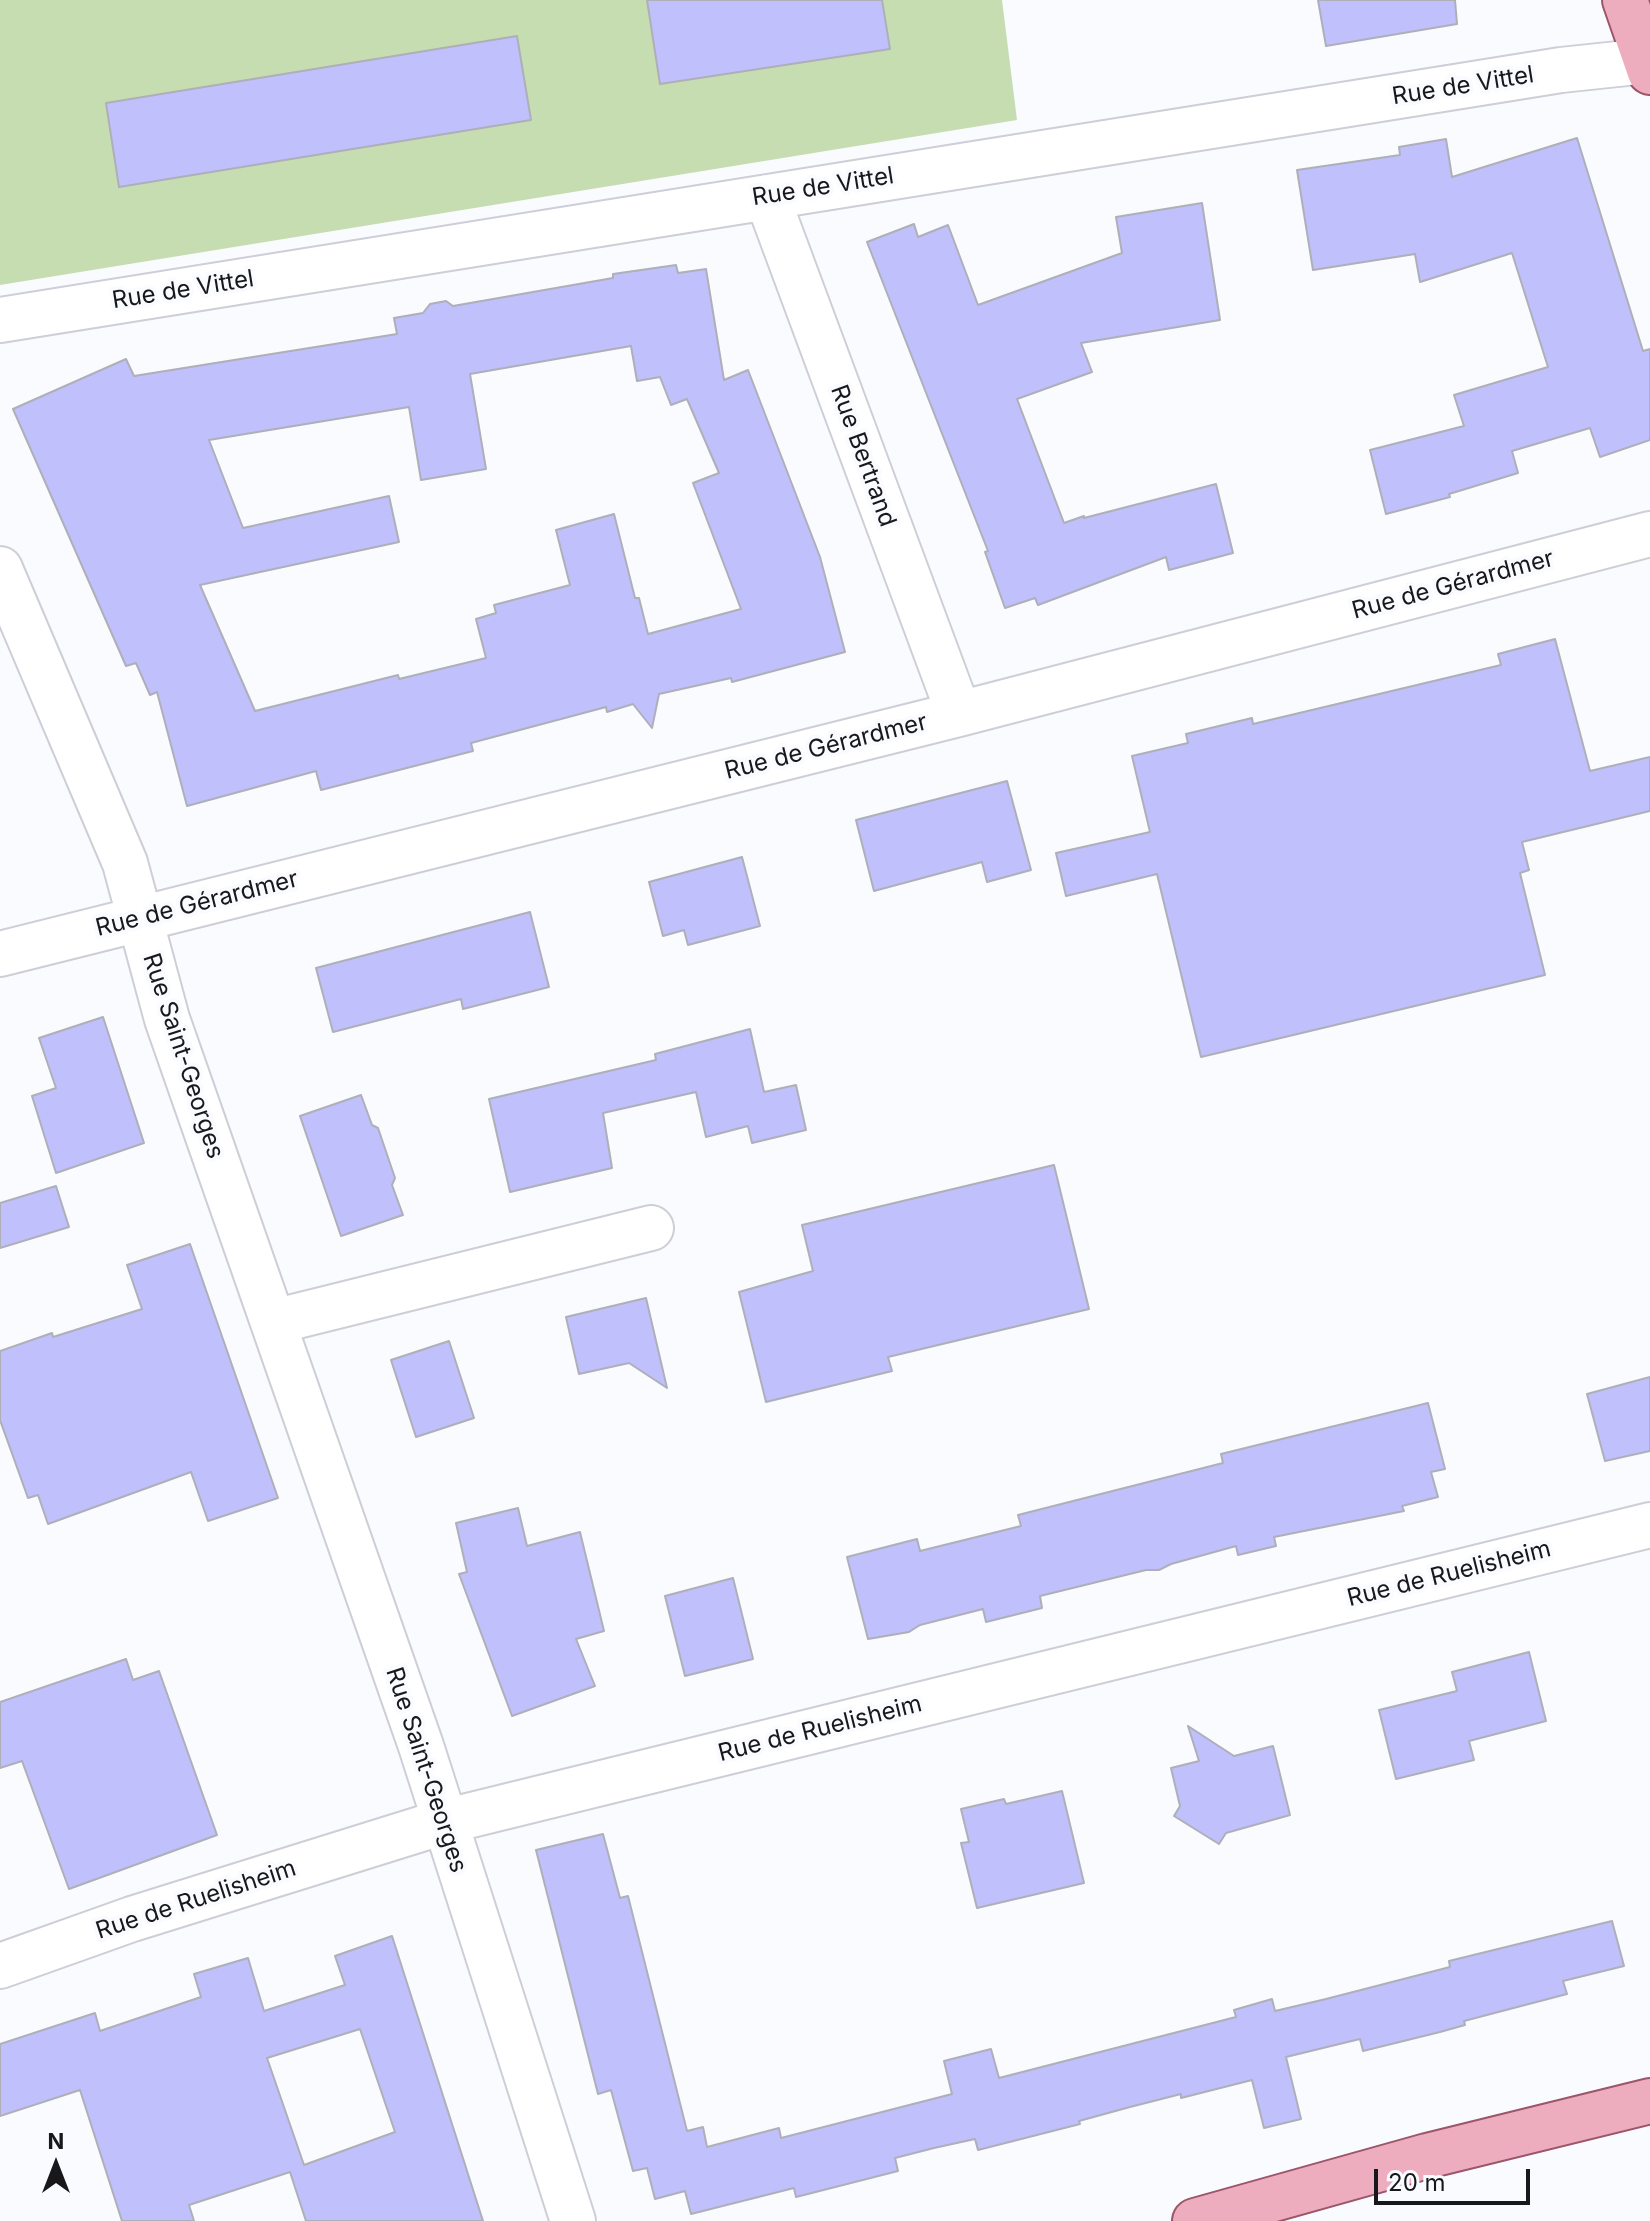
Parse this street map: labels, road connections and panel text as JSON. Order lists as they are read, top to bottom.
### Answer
{
  "streets": {
    "street": [
      "Rue de Vittel",
      "Rue Bertrand",
      "Rue de Gérardmer",
      "Rue Saint-Georges",
      "Rue de Ruelisheim"
    ]
  },
  "crossings": [
    ["Rue de Vittel", "Rue Bertrand"],
    ["Rue Bertrand", "Rue de Gérardmer"],
    ["Rue de Gérardmer", "Rue Saint-Georges"],
    ["Rue Saint-Georges", "Rue de Ruelisheim"]
  ],
  "scale_bar": "20 m",
  "north": "top"
}
